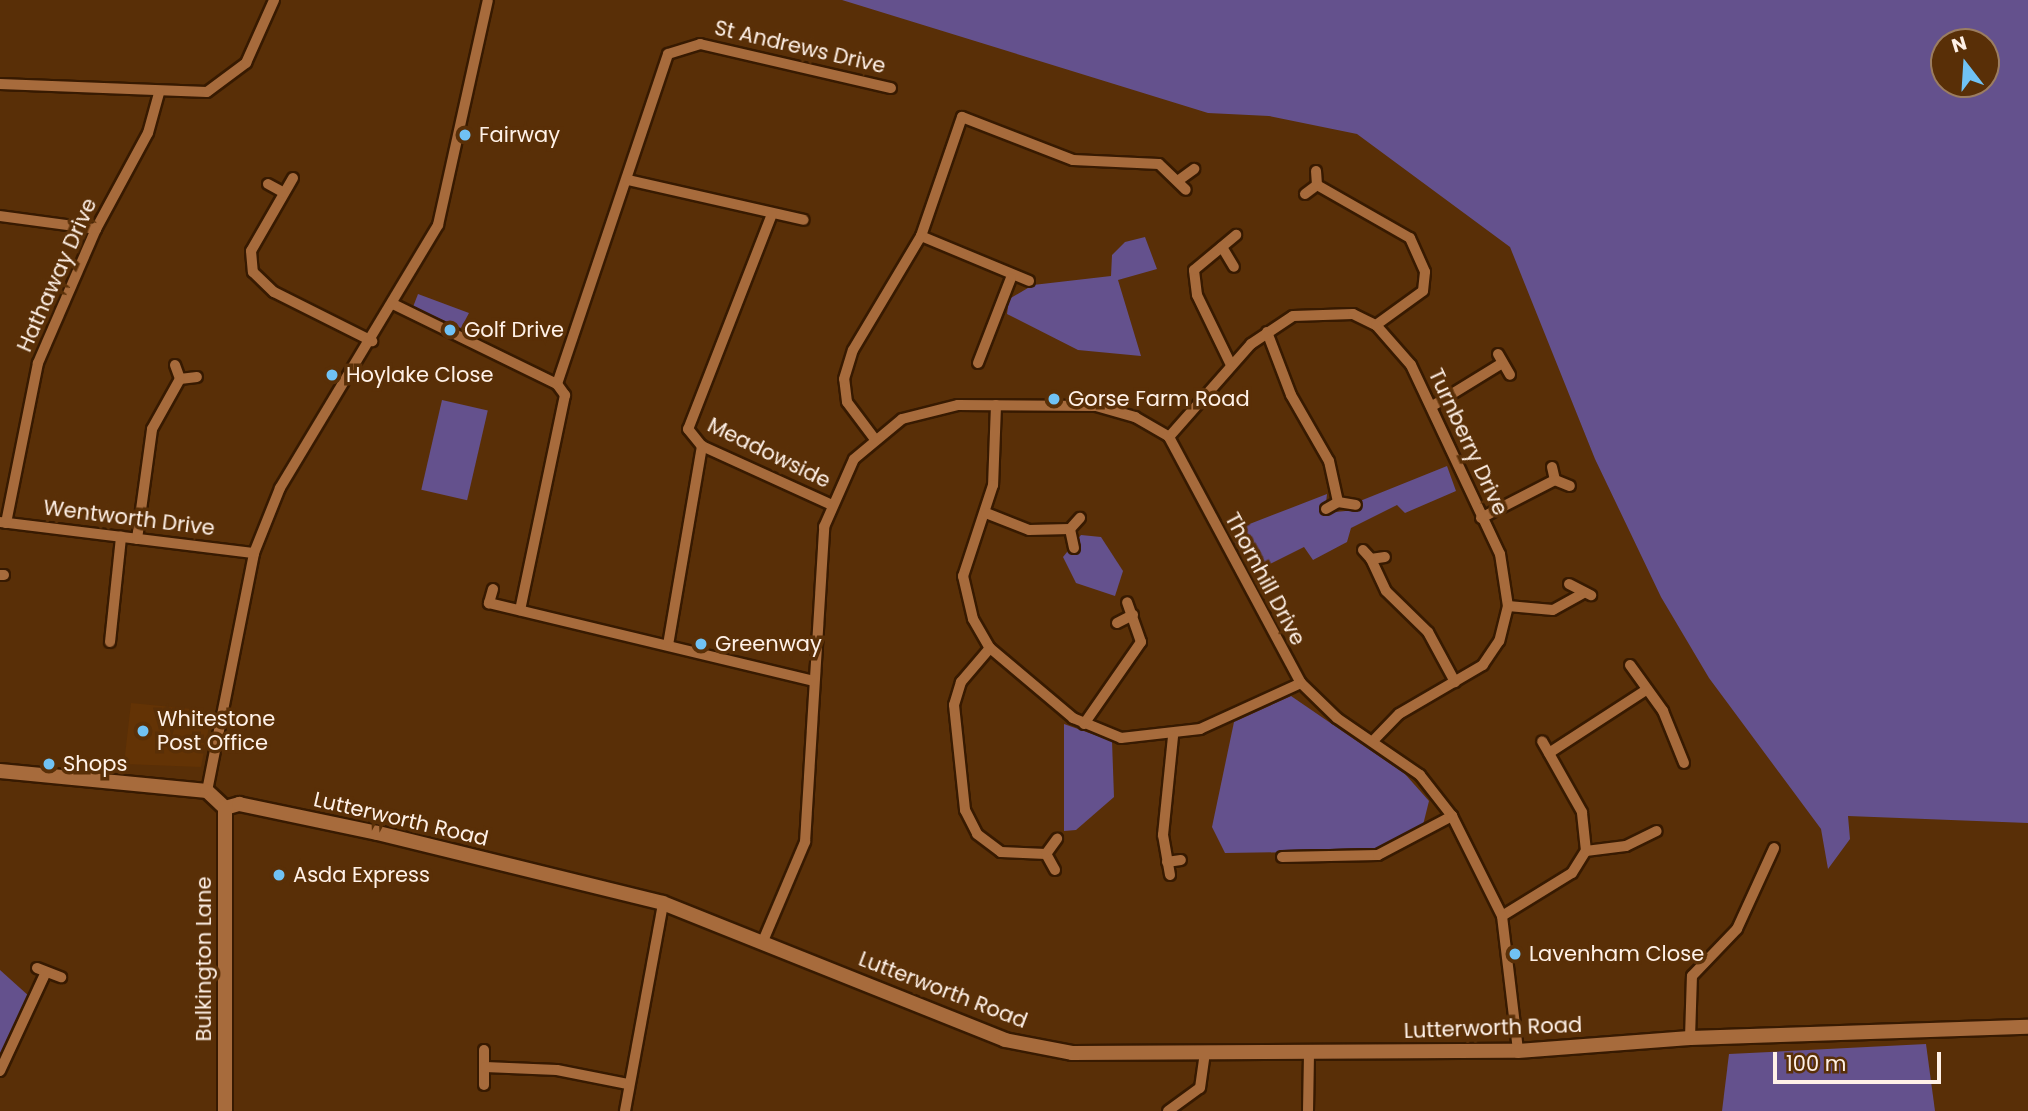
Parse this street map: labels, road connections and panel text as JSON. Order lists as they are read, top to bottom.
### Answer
{
  "streets": {
    "main road": ["Lutterworth Road", "Bulkington Lane"],
    "street": [
      "St Andrews Drive",
      "Hathaway Drive",
      "Turnberry Drive",
      "Meadowside",
      "Wentworth Drive",
      "Thornhill Drive"
    ]
  },
  "crossings": [
    ["Hathaway Drive", "Wentworth Drive"],
    ["Turnberry Drive", "Thornhill Drive"],
    ["Meadowside", "Lutterworth Road"],
    ["Thornhill Drive", "Lutterworth Road"],
    ["Lutterworth Road", "Bulkington Lane"]
  ],
  "places": [
    "Fairway",
    "Golf Drive",
    "Hoylake Close",
    "Gorse Farm Road",
    "Greenway",
    "Whitestone Post Office",
    "Shops",
    "Asda Express",
    "Lavenham Close"
  ],
  "scale_bar": "100 m",
  "north": "top"
}
